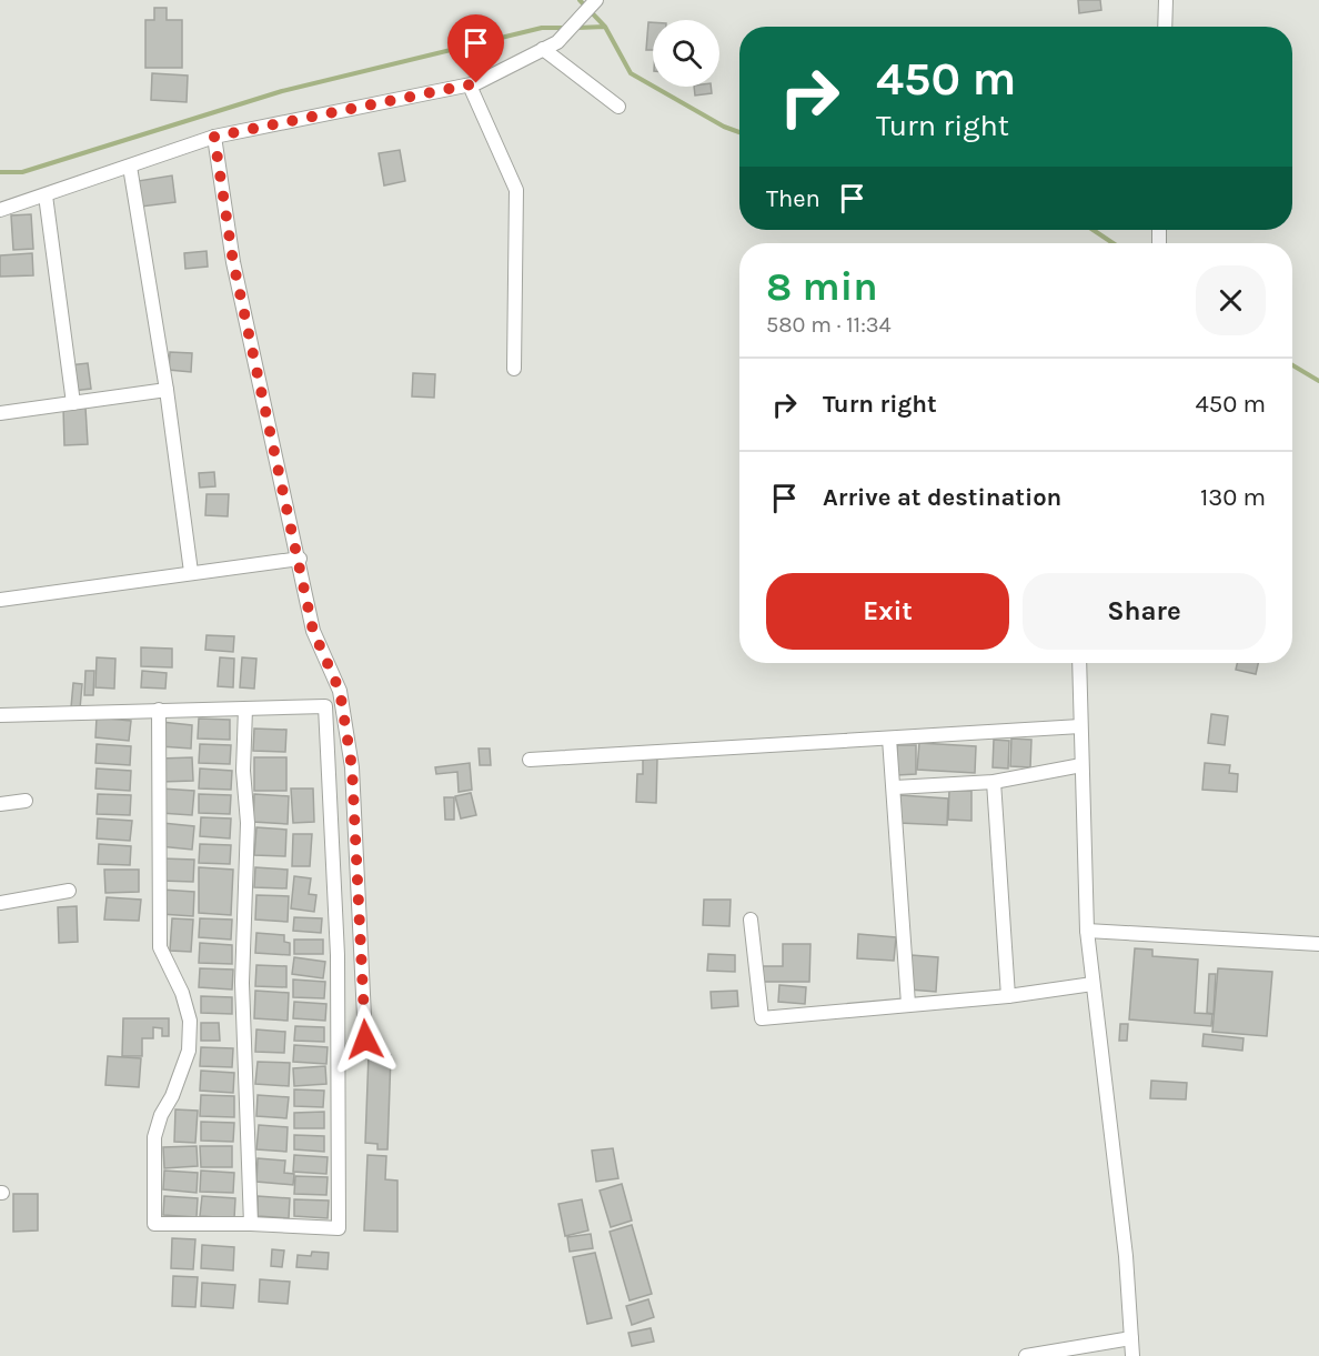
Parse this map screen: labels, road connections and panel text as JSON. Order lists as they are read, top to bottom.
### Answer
{
  "page": {
    "turn": ["450 m", "Turn right"],
    "then": "Then",
    "heading": ["8 min", "580 m · 11:34"],
    "list": [
      {
        "name": "Turn right",
        "value": "450 m"
      },
      {
        "name": "Arrive at destination",
        "value": "130 m"
      }
    ],
    "buttons": ["Exit", "Share"]
  }
}
